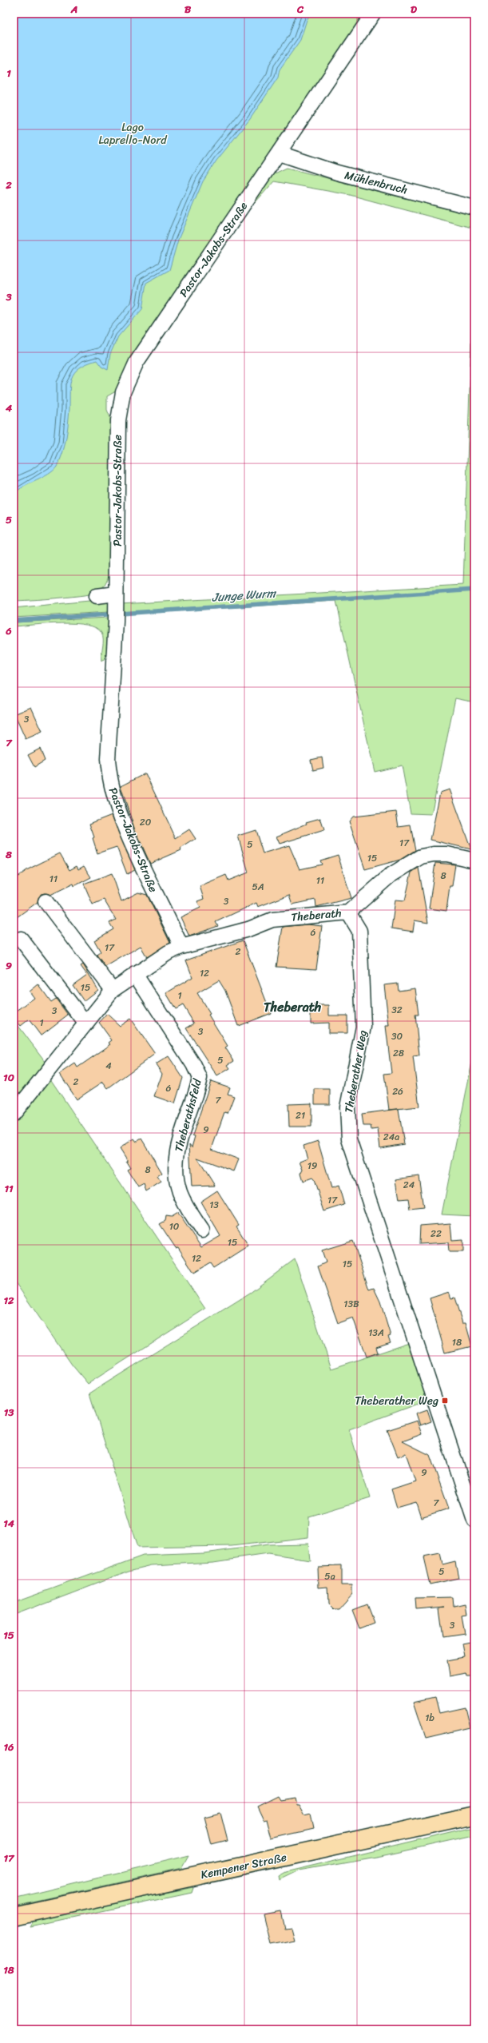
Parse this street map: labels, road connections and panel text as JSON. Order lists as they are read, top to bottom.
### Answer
{
  "streets": {
    "main road": ["Kempener Straße"],
    "street": [
      "Mühlenbruch",
      "Pastor-Jakobs-Straße",
      "Theberath",
      "Theberather Weg",
      "Theberathsfeld"
    ]
  },
  "crossings": [
    ["Mühlenbruch", "Pastor-Jakobs-Straße"],
    ["Pastor-Jakobs-Straße", "Theberath"],
    ["Theberath", "Theberather Weg"]
  ],
  "districts": ["Theberath"],
  "water": ["Junge Wurm"],
  "parks": ["Lago Laprello-Nord"],
  "places": {
    "transit": ["Theberather Weg"]
  },
  "house_numbers": [
    "3",
    "20",
    "17",
    "5",
    "15",
    "8",
    "11",
    "11",
    "5A",
    "3",
    "6",
    "17",
    "2",
    "12",
    "15",
    "1",
    "32",
    "3",
    "1",
    "3",
    "30",
    "28",
    "5",
    "4",
    "2",
    "6",
    "26",
    "7",
    "21",
    "9",
    "24a",
    "19",
    "8",
    "24",
    "17",
    "13",
    "10",
    "22",
    "15",
    "12",
    "15",
    "13B",
    "13A",
    "18",
    "9",
    "7",
    "5",
    "5a",
    "3",
    "1b"
  ],
  "grid": {
    "columns": [
      "A",
      "B",
      "C",
      "D"
    ],
    "rows": [
      "1",
      "2",
      "3",
      "4",
      "5",
      "6",
      "7",
      "8",
      "9",
      "10",
      "11",
      "12",
      "13",
      "14",
      "15",
      "16",
      "17",
      "18"
    ]
  }
}
